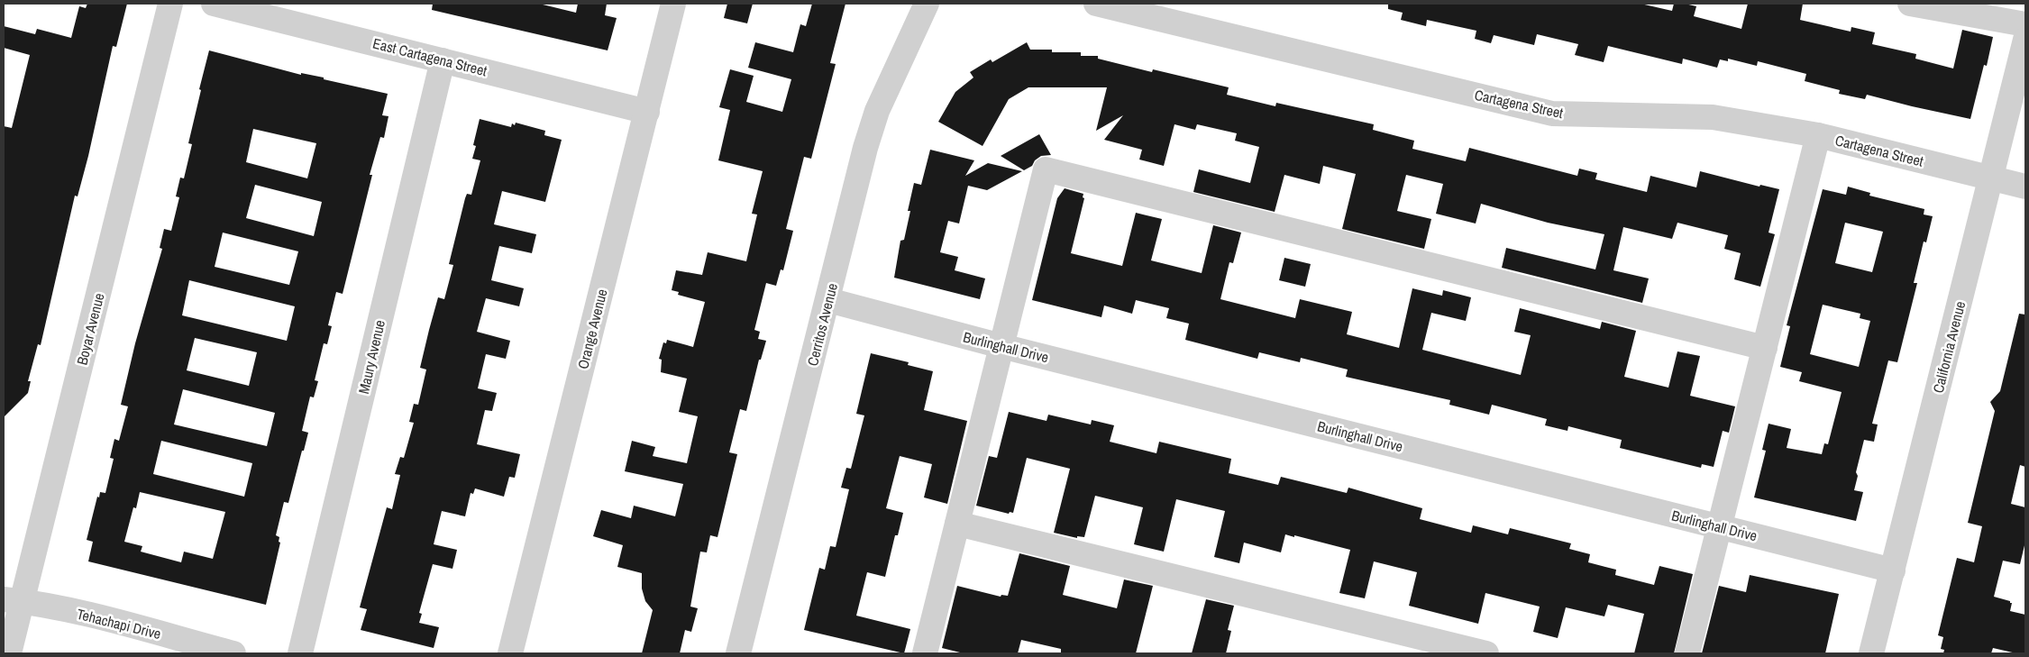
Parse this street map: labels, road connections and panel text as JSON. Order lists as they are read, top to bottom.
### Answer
{
  "streets": {
    "street": [
      "East Cartagena Street",
      "Cartagena Street",
      "Cerritos Avenue",
      "Boyar Avenue",
      "Orange Avenue",
      "Burlinghall Drive",
      "California Avenue",
      "Maury Avenue",
      "Tehachapi Drive"
    ]
  },
  "crossings": [
    ["East Cartagena Street", "Orange Avenue"],
    ["East Cartagena Street", "Maury Avenue"],
    ["Cartagena Street", "California Avenue"],
    ["Cerritos Avenue", "Burlinghall Drive"],
    ["Boyar Avenue", "Tehachapi Drive"],
    ["Burlinghall Drive", "California Avenue"]
  ]
}
